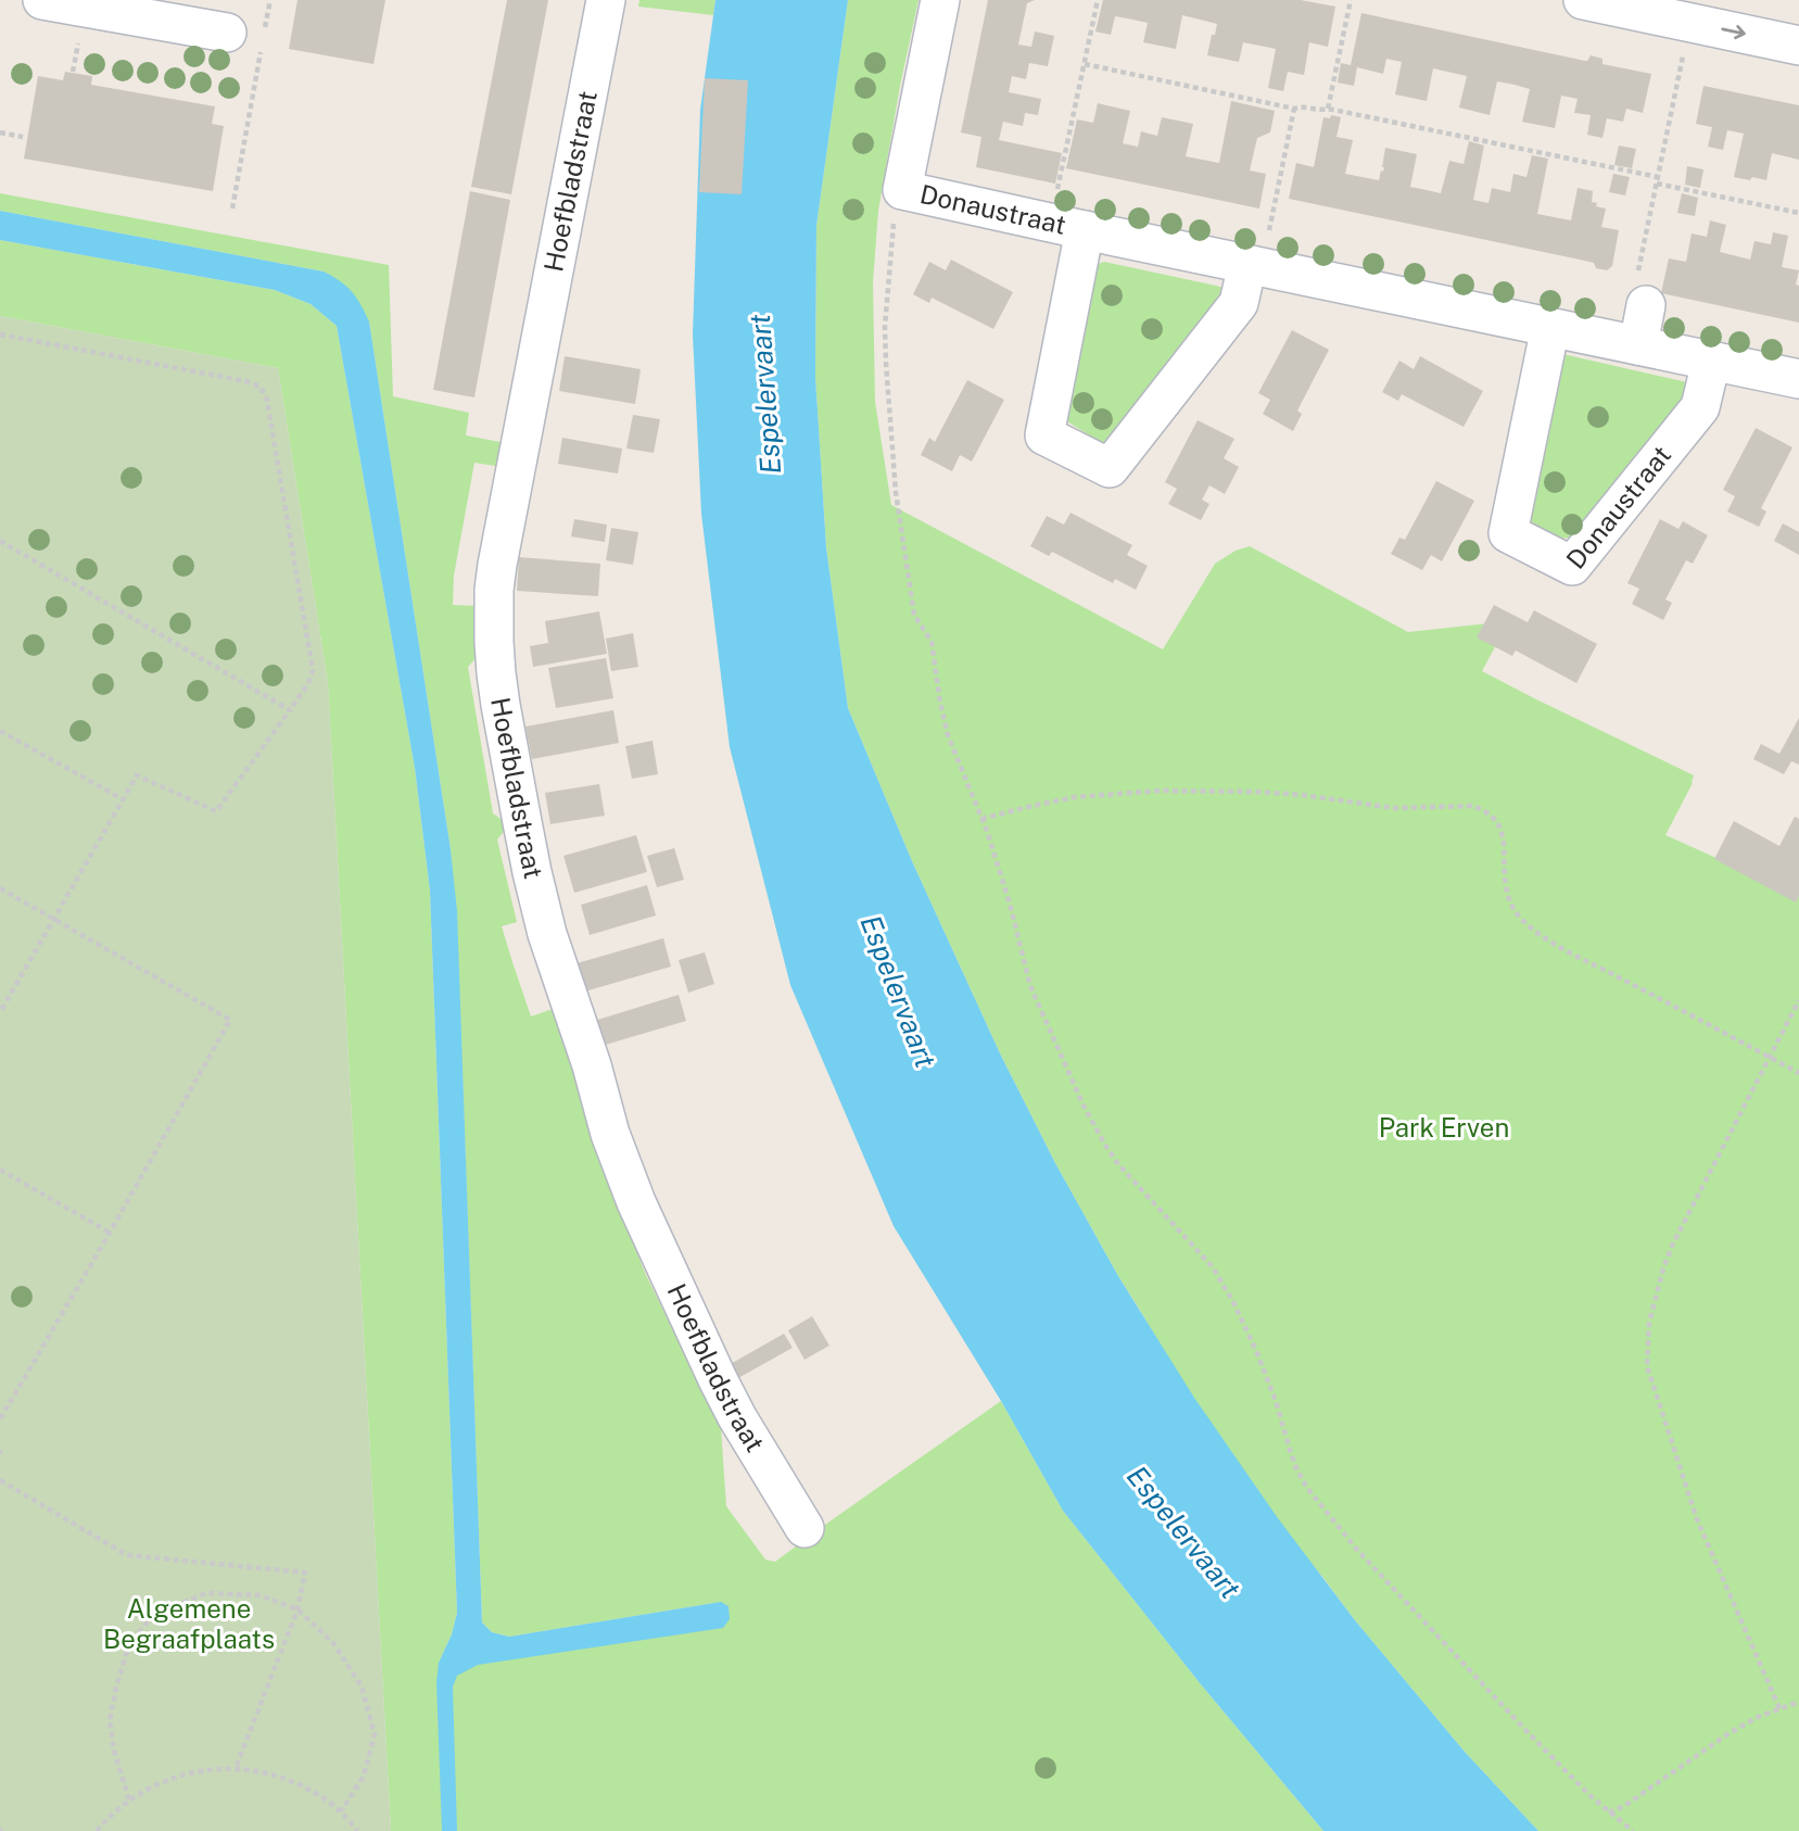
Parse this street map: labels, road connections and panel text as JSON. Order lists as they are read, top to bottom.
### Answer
{
  "streets": {
    "street": ["Hoefbladstraat", "Donaustraat"]
  },
  "water": ["Espelervaart"],
  "parks": ["Park Erven", "Algemene Begraafplaats"]
}
